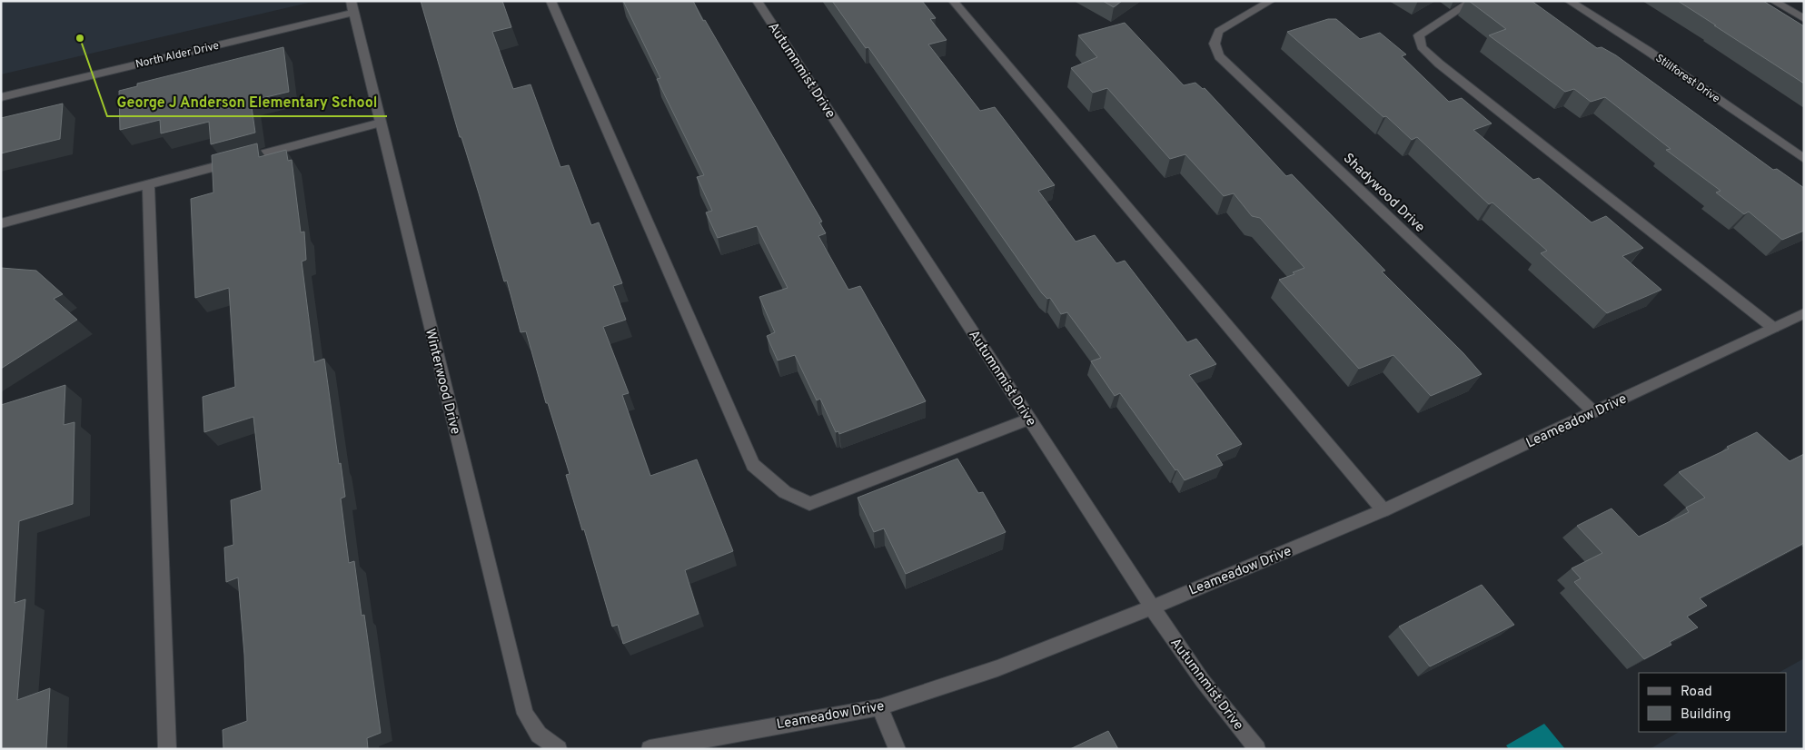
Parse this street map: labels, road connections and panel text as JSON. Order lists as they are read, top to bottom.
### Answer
{
  "streets": {
    "street": [
      "North Alder Drive",
      "Autumnmist Drive",
      "Stillforest Drive",
      "Shadywood Drive",
      "Winterwood Drive",
      "Leameadow Drive"
    ]
  },
  "crossings": [
    ["North Alder Drive", "Winterwood Drive"],
    ["Autumnmist Drive", "Leameadow Drive"],
    ["Shadywood Drive", "Leameadow Drive"]
  ],
  "places": ["George J Anderson Elementary School"],
  "legend": ["Road", "Building"]
}
